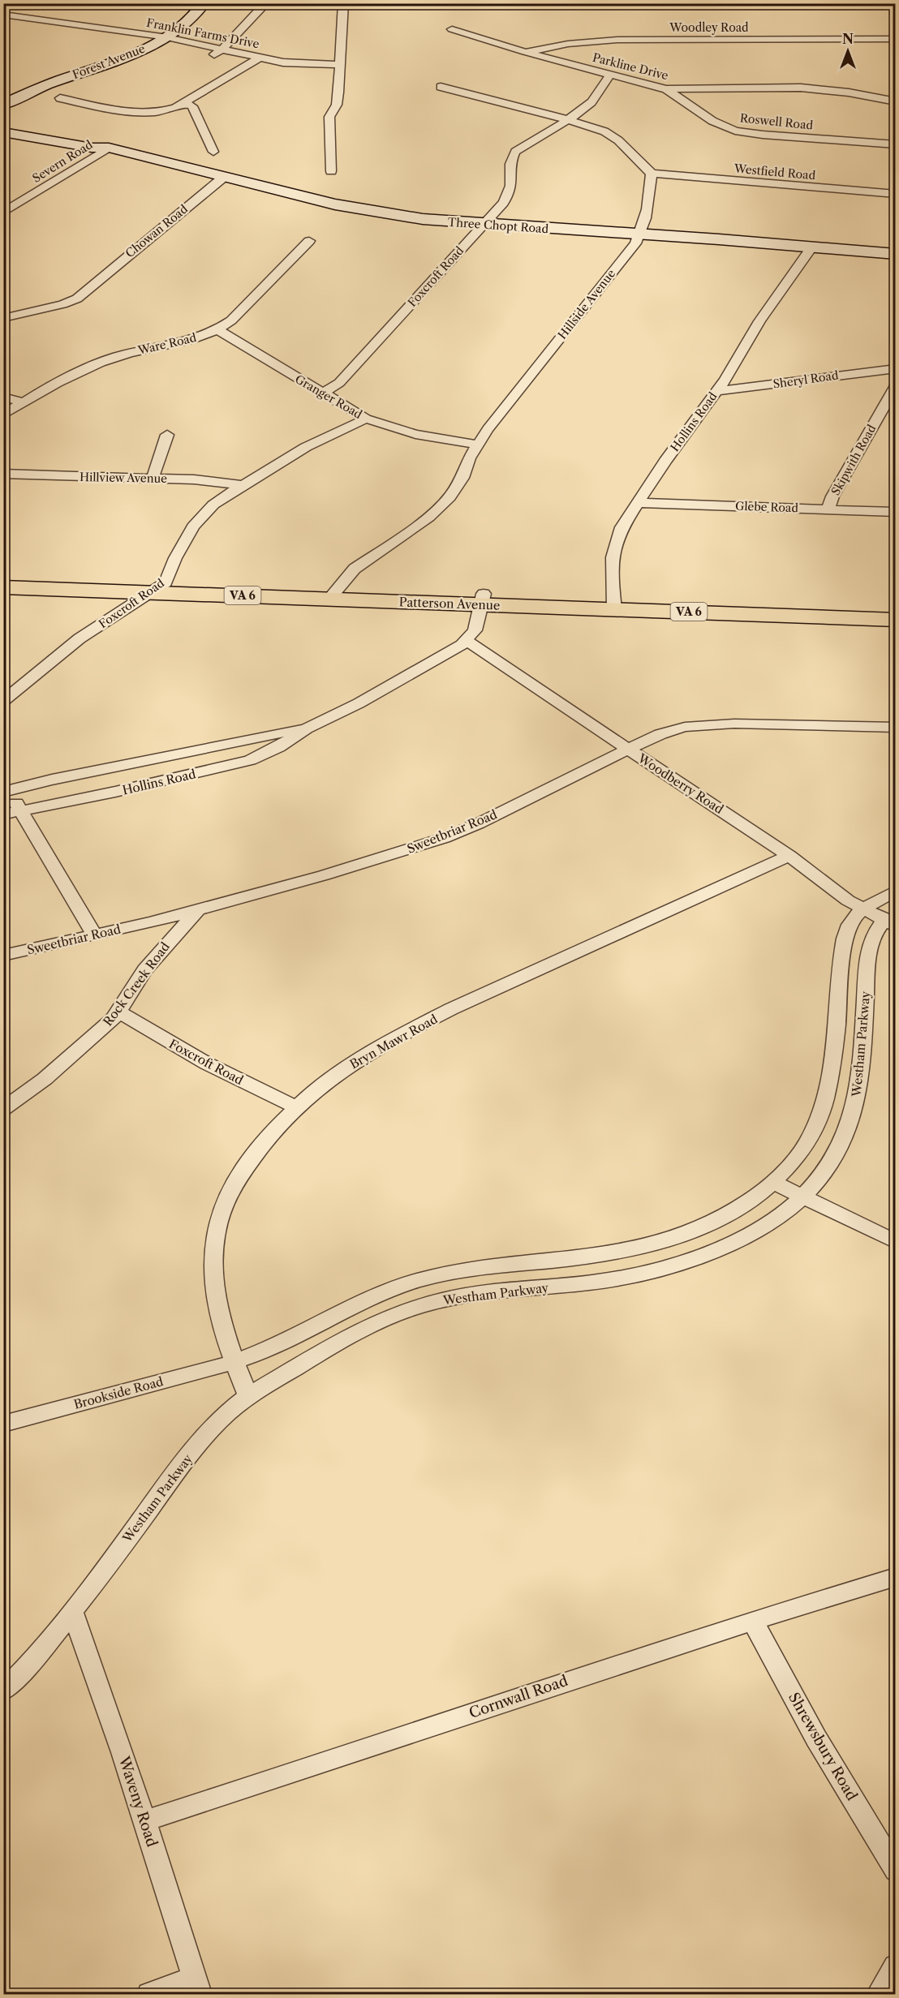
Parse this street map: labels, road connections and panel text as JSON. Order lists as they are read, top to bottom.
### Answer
{
  "streets": {
    "main road": [
      "Forest Avenue",
      "Three Chopt Road",
      "VA 6",
      "Patterson Avenue"
    ],
    "street": [
      "Woodley Road",
      "Franklin Farms Drive",
      "Parkline Drive",
      "Roswell Road",
      "Severn Road",
      "Westfield Road",
      "Chowan Road",
      "Foxcroft Road",
      "Hillside Avenue",
      "Ware Road",
      "Sheryl Road",
      "Granger Road",
      "Hollins Road",
      "Skipwith Road",
      "Hillview Avenue",
      "Glebe Road",
      "Woodberry Road",
      "Sweetbriar Road",
      "Rock Creek Road",
      "Bryn Mawr Road",
      "Westham Parkway",
      "Brookside Road",
      "Cornwall Road",
      "Shrewsbury Road",
      "Waveny Road"
    ]
  },
  "crossings": [
    ["Woodley Road", "Parkline Drive"],
    ["Franklin Farms Drive", "Forest Avenue"],
    ["Parkline Drive", "Roswell Road"],
    ["Parkline Drive", "Foxcroft Road"],
    ["Severn Road", "Three Chopt Road"],
    ["Westfield Road", "Hillside Avenue"],
    ["Three Chopt Road", "Chowan Road"],
    ["Three Chopt Road", "Foxcroft Road"],
    ["Three Chopt Road", "Hillside Avenue"],
    ["Three Chopt Road", "Hollins Road"],
    ["Foxcroft Road", "Granger Road"],
    ["Foxcroft Road", "Hillview Avenue"],
    ["Foxcroft Road", "Patterson Avenue"],
    ["Foxcroft Road", "Rock Creek Road"],
    ["Foxcroft Road", "Bryn Mawr Road"],
    ["Hillside Avenue", "Granger Road"],
    ["Hillside Avenue", "Patterson Avenue"],
    ["Ware Road", "Granger Road"],
    ["Sheryl Road", "Hollins Road"],
    ["Hollins Road", "Glebe Road"],
    ["Hollins Road", "Patterson Avenue"],
    ["Hollins Road", "Woodberry Road"],
    ["Skipwith Road", "Glebe Road"],
    ["Woodberry Road", "Sweetbriar Road"],
    ["Woodberry Road", "Bryn Mawr Road"],
    ["Woodberry Road", "Westham Parkway"],
    ["Sweetbriar Road", "Rock Creek Road"],
    ["Bryn Mawr Road", "Westham Parkway"],
    ["Bryn Mawr Road", "Brookside Road"],
    ["Westham Parkway", "Brookside Road"],
    ["Westham Parkway", "Waveny Road"],
    ["Cornwall Road", "Shrewsbury Road"],
    ["Cornwall Road", "Waveny Road"]
  ],
  "north": "top"
}
